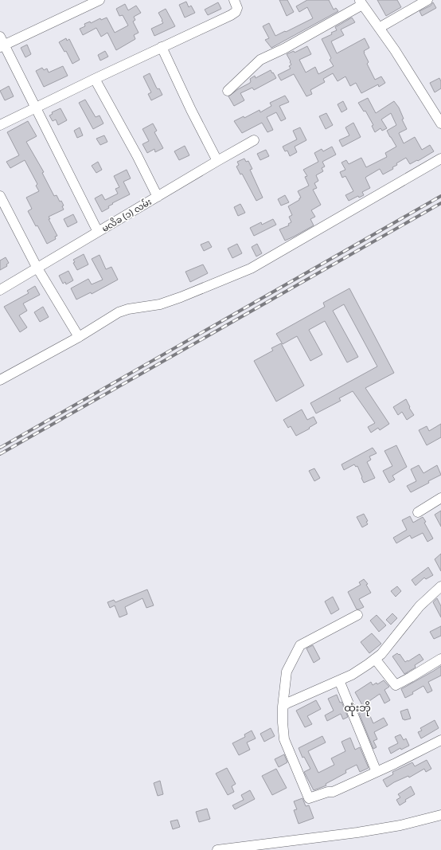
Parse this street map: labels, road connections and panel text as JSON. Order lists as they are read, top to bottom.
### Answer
{
  "streets": {
    "street": ["မလိခ (၁) လမ်း"]
  },
  "districts": ["ထုံးဘို"]
}
